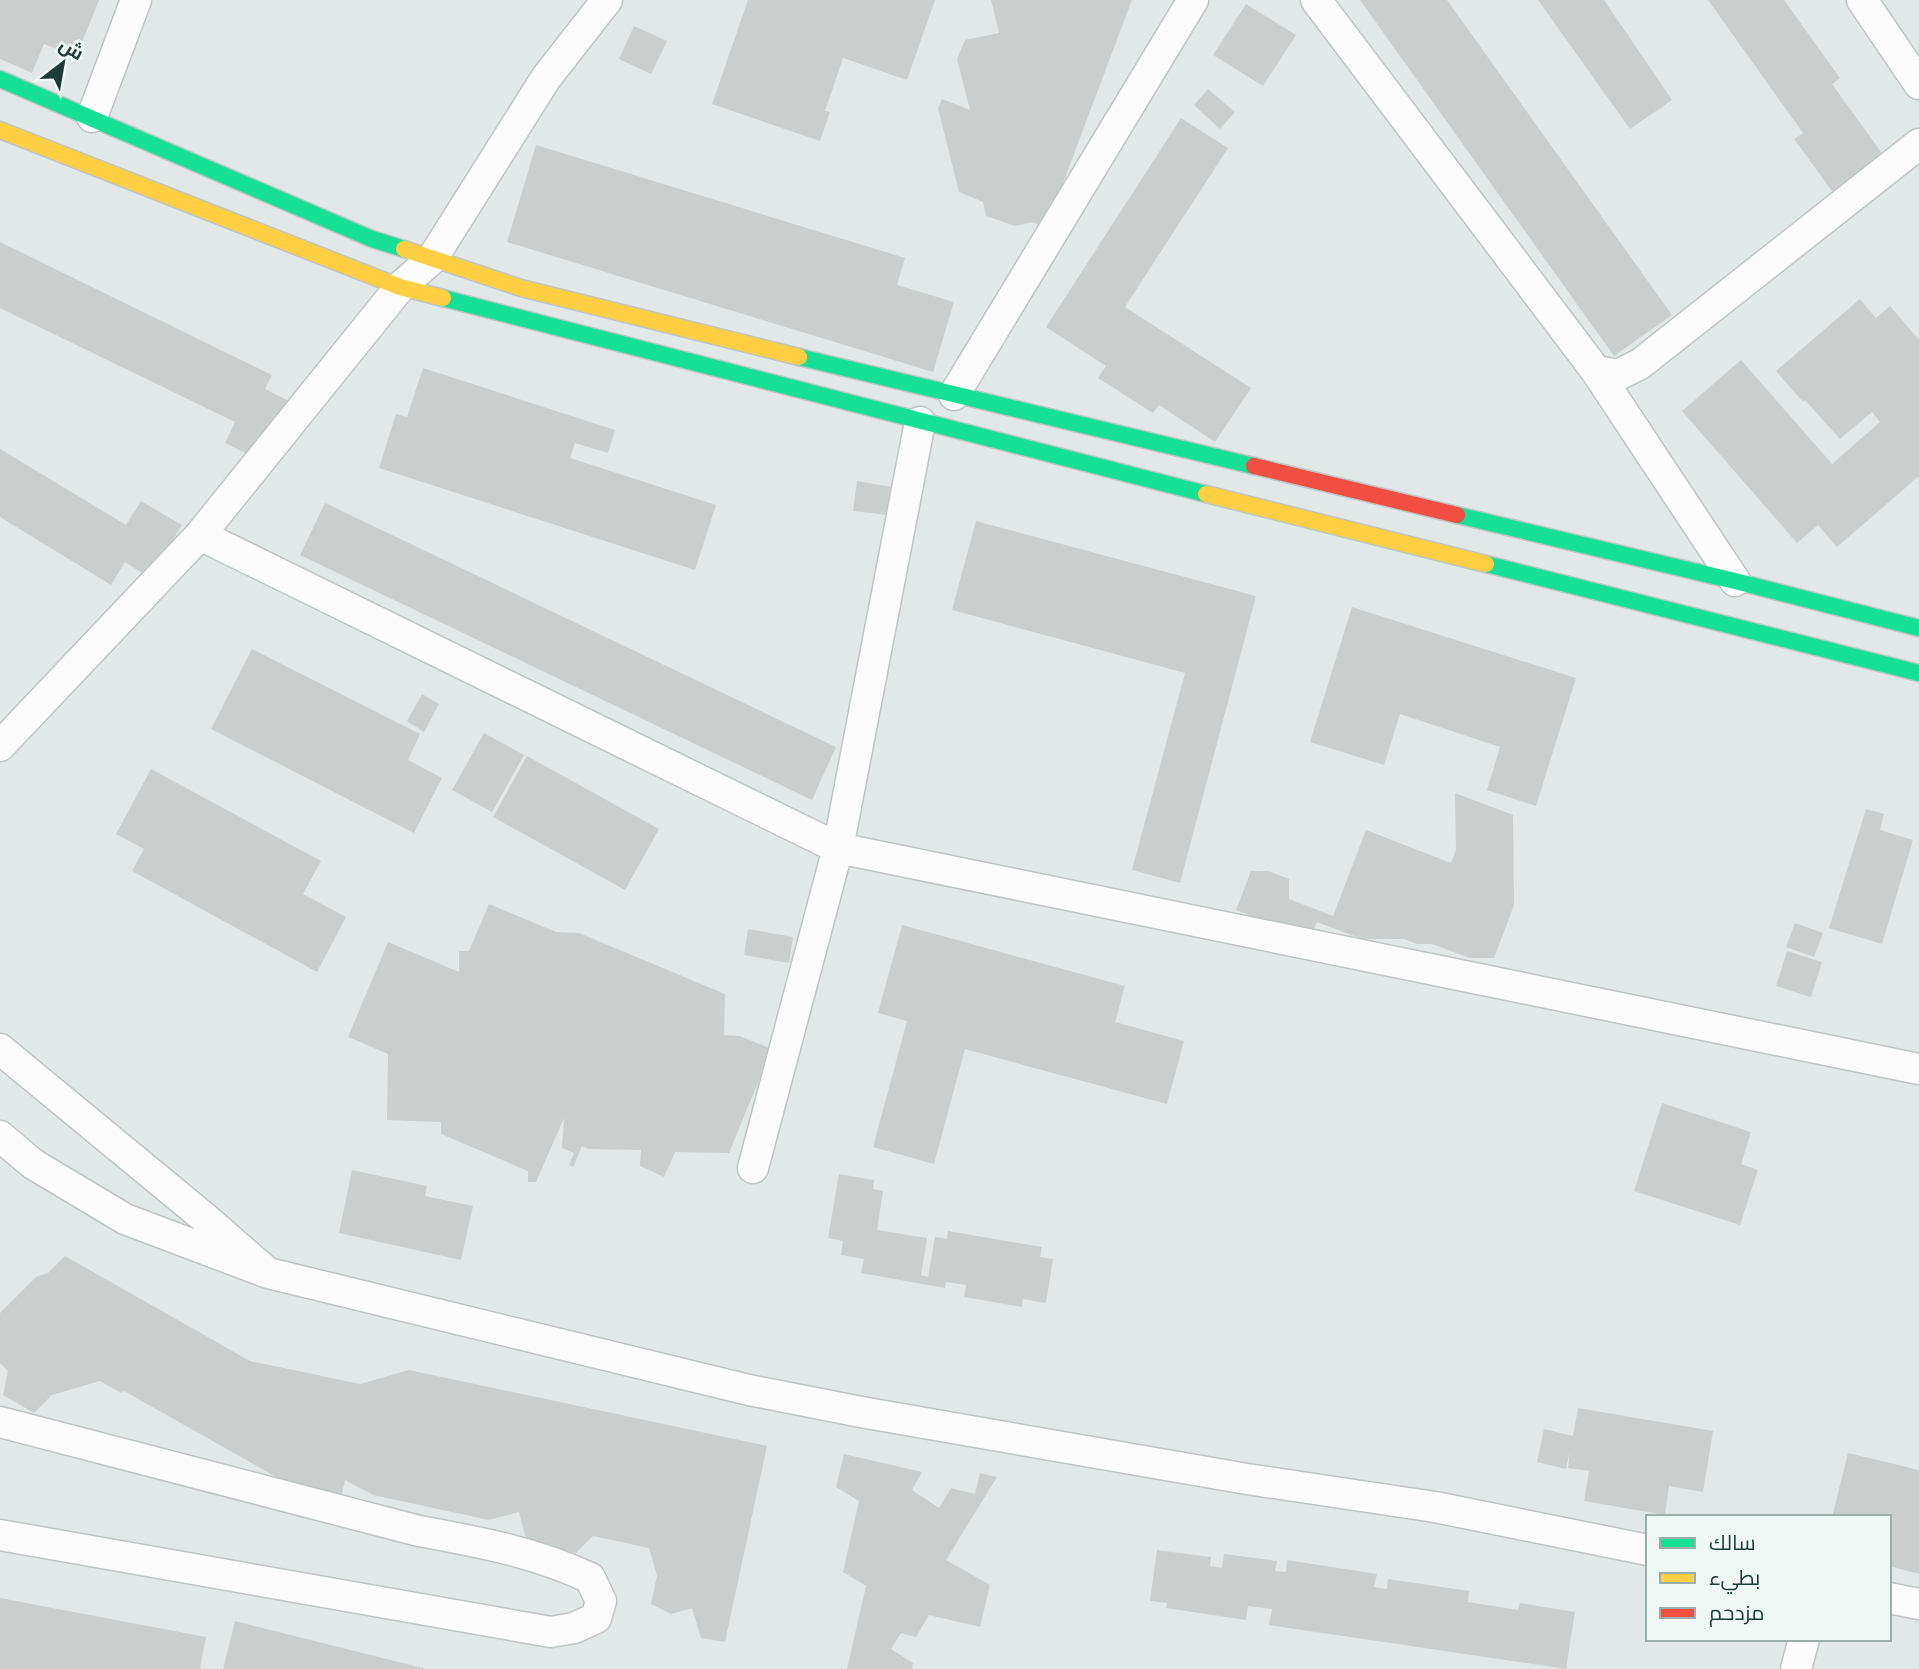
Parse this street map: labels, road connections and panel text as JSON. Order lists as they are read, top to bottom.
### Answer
{
  "legend": ["سالك", "بطيء", "مزدحم"],
  "north": "top right"
}
